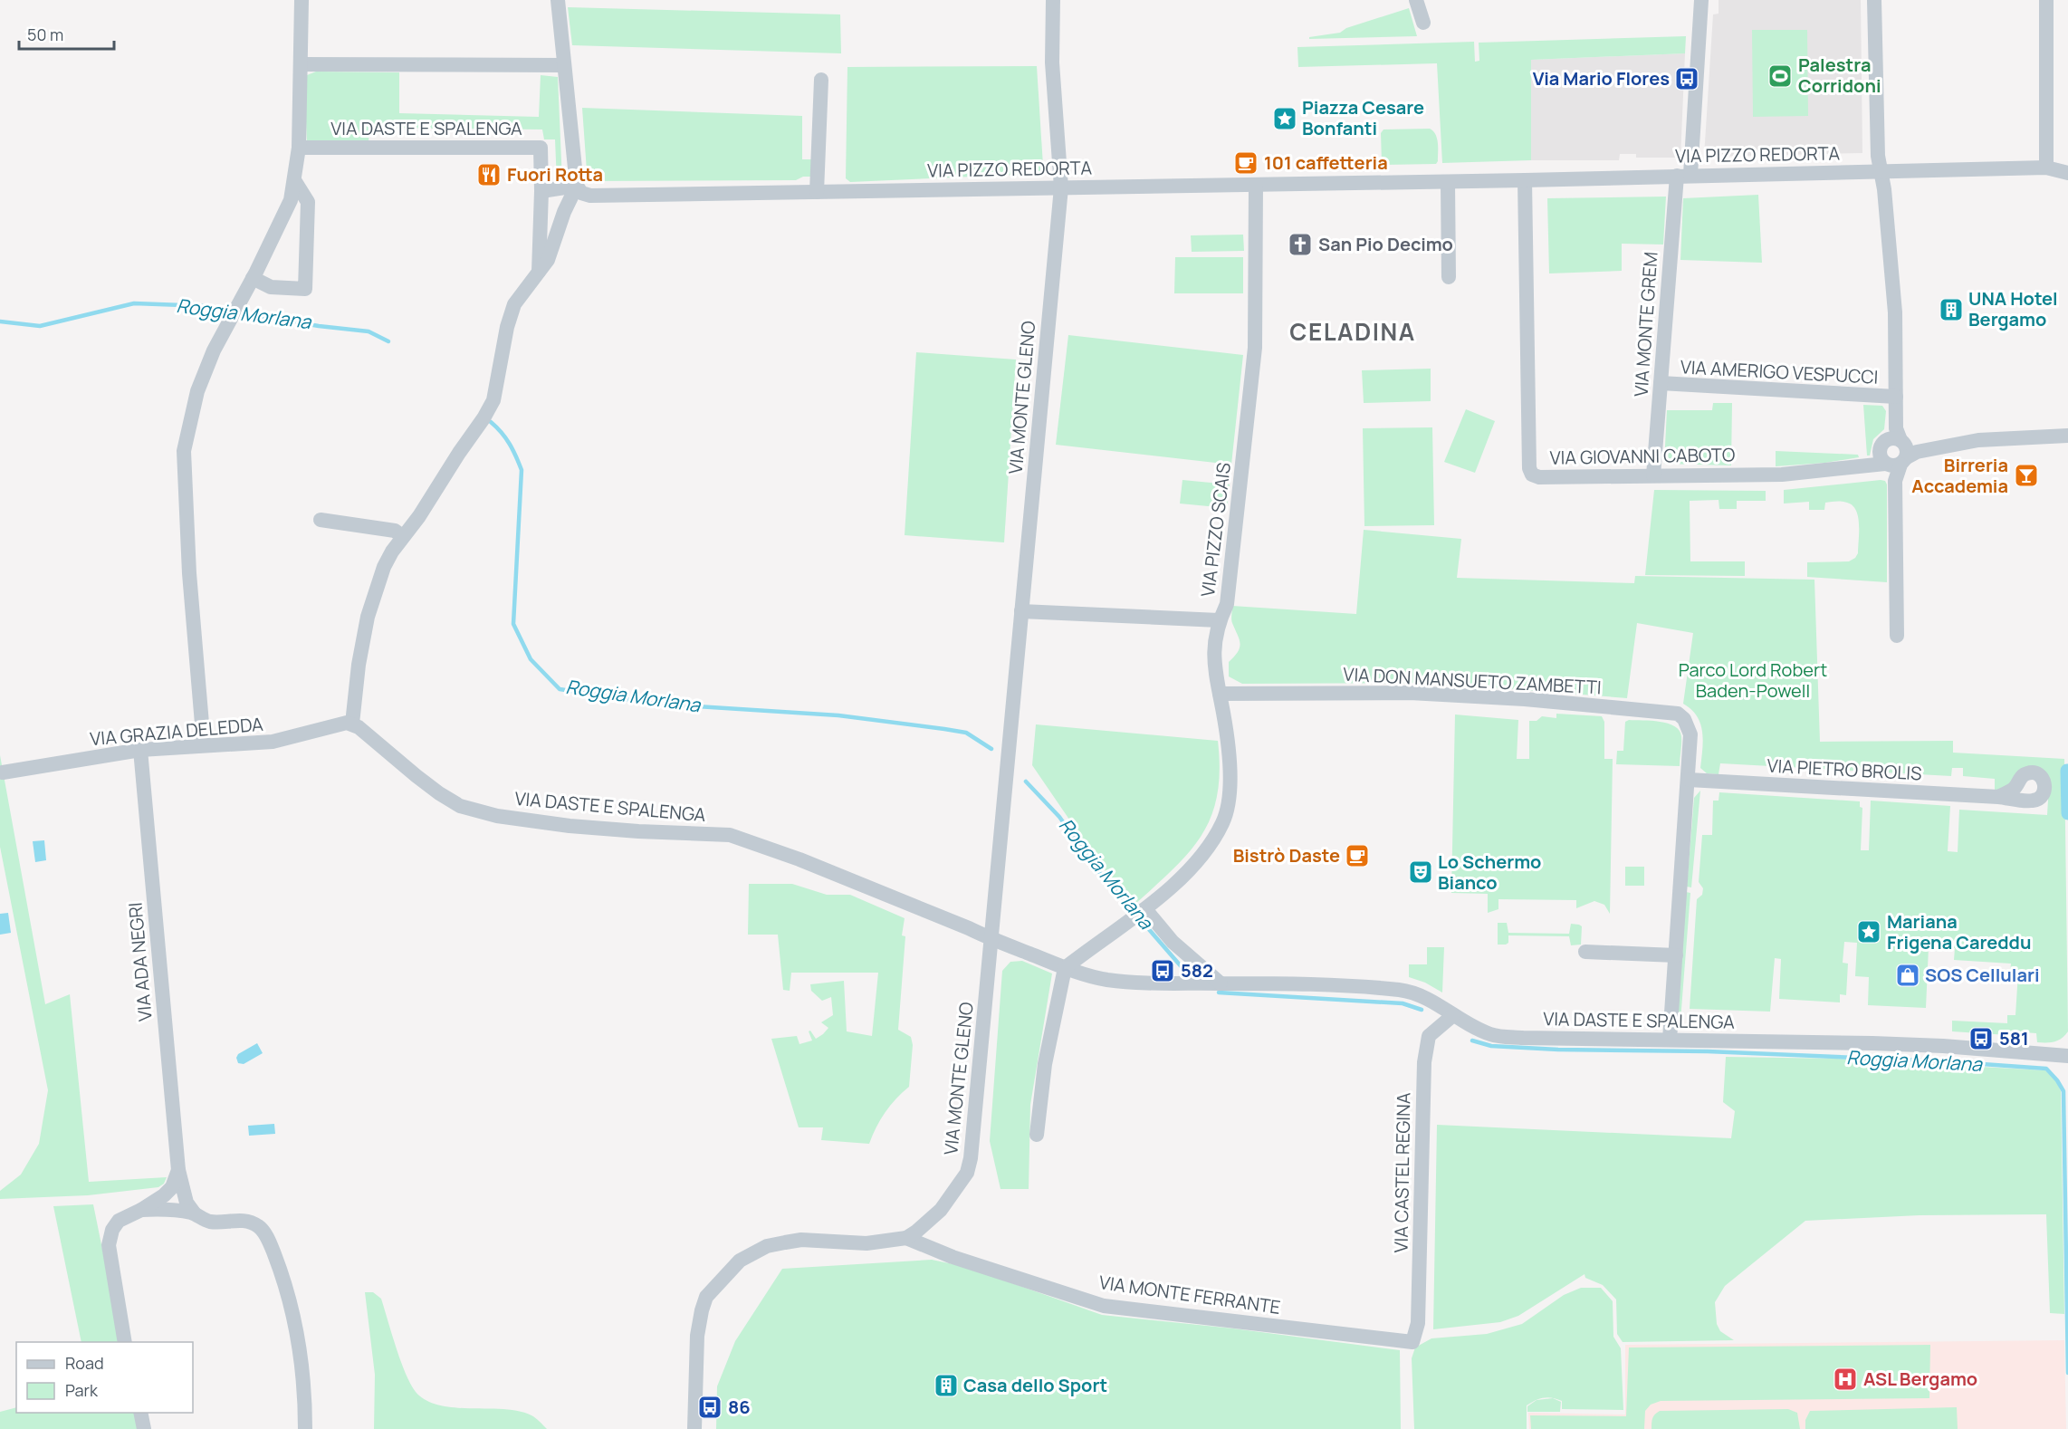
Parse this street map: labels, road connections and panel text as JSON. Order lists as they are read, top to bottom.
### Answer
{
  "streets": {
    "street": [
      "VIA DASTE E SPALENGA",
      "VIA PIZZO REDORTA",
      "VIA MONTE GREM",
      "VIA AMERIGO VESPUCCI",
      "VIA MONTE GLENO",
      "VIA GIOVANNI CABOTO",
      "VIA PIZZO SCAIS",
      "VIA DON MANSUETO ZAMBETTI",
      "VIA GRAZIA DELEDDA",
      "VIA PIETRO BROLIS",
      "VIA ADA NEGRI",
      "VIA CASTEL REGINA",
      "VIA MONTE FERRANTE"
    ]
  },
  "crossings": [
    ["VIA DASTE E SPALENGA", "VIA MONTE GLENO"],
    ["VIA DASTE E SPALENGA", "VIA DON MANSUETO ZAMBETTI"],
    ["VIA DASTE E SPALENGA", "VIA GRAZIA DELEDDA"],
    ["VIA DASTE E SPALENGA", "VIA CASTEL REGINA"],
    ["VIA PIZZO REDORTA", "VIA MONTE GREM"],
    ["VIA PIZZO REDORTA", "VIA MONTE GLENO"],
    ["VIA PIZZO REDORTA", "VIA GIOVANNI CABOTO"],
    ["VIA PIZZO REDORTA", "VIA PIZZO SCAIS"],
    ["VIA MONTE GREM", "VIA AMERIGO VESPUCCI"],
    ["VIA MONTE GREM", "VIA GIOVANNI CABOTO"],
    ["VIA MONTE GLENO", "VIA MONTE FERRANTE"],
    ["VIA PIZZO SCAIS", "VIA DON MANSUETO ZAMBETTI"],
    ["VIA DON MANSUETO ZAMBETTI", "VIA PIETRO BROLIS"],
    ["VIA GRAZIA DELEDDA", "VIA ADA NEGRI"],
    ["VIA CASTEL REGINA", "VIA MONTE FERRANTE"]
  ],
  "districts": ["CELADINA"],
  "water": ["Roggia Morlana"],
  "parks": ["Parco Lord Robert Baden-Powell"],
  "places": {
    "sports": ["Palestra Corridoni"],
    "bus stop": [
      "Via Mario Flores",
      "582",
      "581",
      "86"
    ],
    "place": ["Piazza Cesare Bonfanti", "Mariana Frigena Careddu"],
    "cafe": ["101 caffetteria", "Bistrò Daste"],
    "restaurant": ["Fuori Rotta"],
    "church": ["San Pio Decimo"],
    "building": ["UNA Hotel Bergamo", "Casa dello Sport"],
    "bar": ["Birreria Accademia"],
    "theatre": ["Lo Schermo Bianco"],
    "shop": ["SOS Cellulari"],
    "hospital": ["ASL Bergamo"]
  },
  "legend": ["Road", "Park"],
  "scale_bar": "50 m"
}
